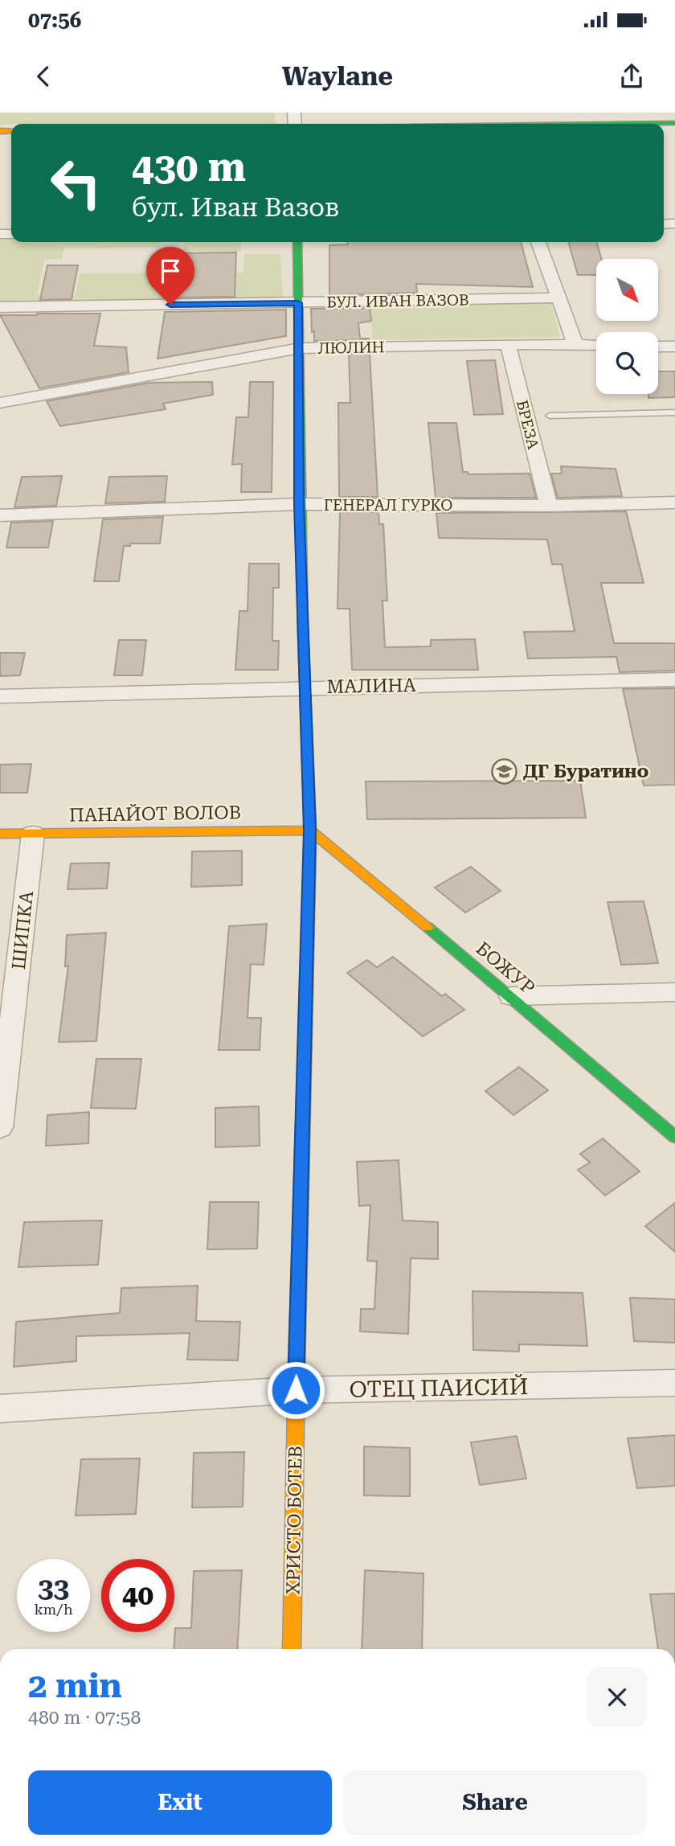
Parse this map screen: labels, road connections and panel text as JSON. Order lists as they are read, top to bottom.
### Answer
{
  "streets": {
    "street": [
      "БУЛ. ИВАН ВАЗОВ",
      "ЛЮЛИН",
      "БРЕЗА",
      "ГЕНЕРАЛ ГУРКО",
      "МАЛИНА",
      "ПАНАЙОТ ВОЛОВ",
      "ШИПКА",
      "БОЖУР",
      "ОТЕЦ ПАИСИЙ",
      "ХРИСТО БОТЕВ"
    ]
  },
  "crossings": [
    ["БУЛ. ИВАН ВАЗОВ", "ХРИСТО БОТЕВ"],
    ["ЛЮЛИН", "БРЕЗА"],
    ["ЛЮЛИН", "ХРИСТО БОТЕВ"],
    ["БРЕЗА", "ГЕНЕРАЛ ГУРКО"],
    ["ГЕНЕРАЛ ГУРКО", "ХРИСТО БОТЕВ"],
    ["МАЛИНА", "ХРИСТО БОТЕВ"],
    ["ПАНАЙОТ ВОЛОВ", "ШИПКА"],
    ["ПАНАЙОТ ВОЛОВ", "БОЖУР"],
    ["ПАНАЙОТ ВОЛОВ", "ХРИСТО БОТЕВ"],
    ["БОЖУР", "ХРИСТО БОТЕВ"],
    ["ОТЕЦ ПАИСИЙ", "ХРИСТО БОТЕВ"]
  ],
  "places": {
    "school or university": ["ДГ Буратино"]
  },
  "north": "bottom right",
  "page": {
    "status": "07:56",
    "header": "Waylane",
    "turn": ["430 m", "бул. Иван Вазов"],
    "speed": "33 km/h",
    "limit": "40",
    "heading": ["2 min", "480 m · 07:58"],
    "buttons": ["Exit", "Share"]
  }
}
